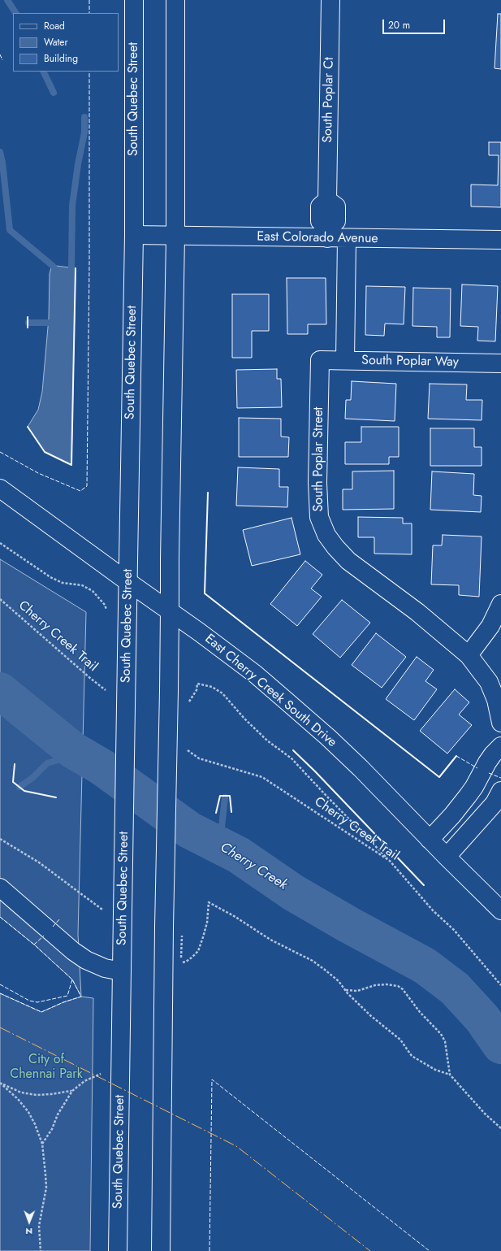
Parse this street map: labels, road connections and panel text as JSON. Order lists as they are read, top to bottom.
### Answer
{
  "streets": {
    "main road": [
      "South Quebec Street",
      "South Poplar Ct",
      "East Colorado Avenue",
      "South Poplar Way",
      "South Poplar Street",
      "East Cherry Creek South Drive"
    ],
    "path": ["Cherry Creek Trail"]
  },
  "crossings": [
    ["South Quebec Street", "East Colorado Avenue"],
    ["South Quebec Street", "East Cherry Creek South Drive"],
    ["South Poplar Ct", "East Colorado Avenue"],
    ["South Poplar Way", "South Poplar Street"]
  ],
  "water": ["Cherry Creek"],
  "parks": ["City of Chennai Park"],
  "legend": ["Road", "Water", "Building"],
  "scale_bar": "20 m",
  "north": "bottom"
}
